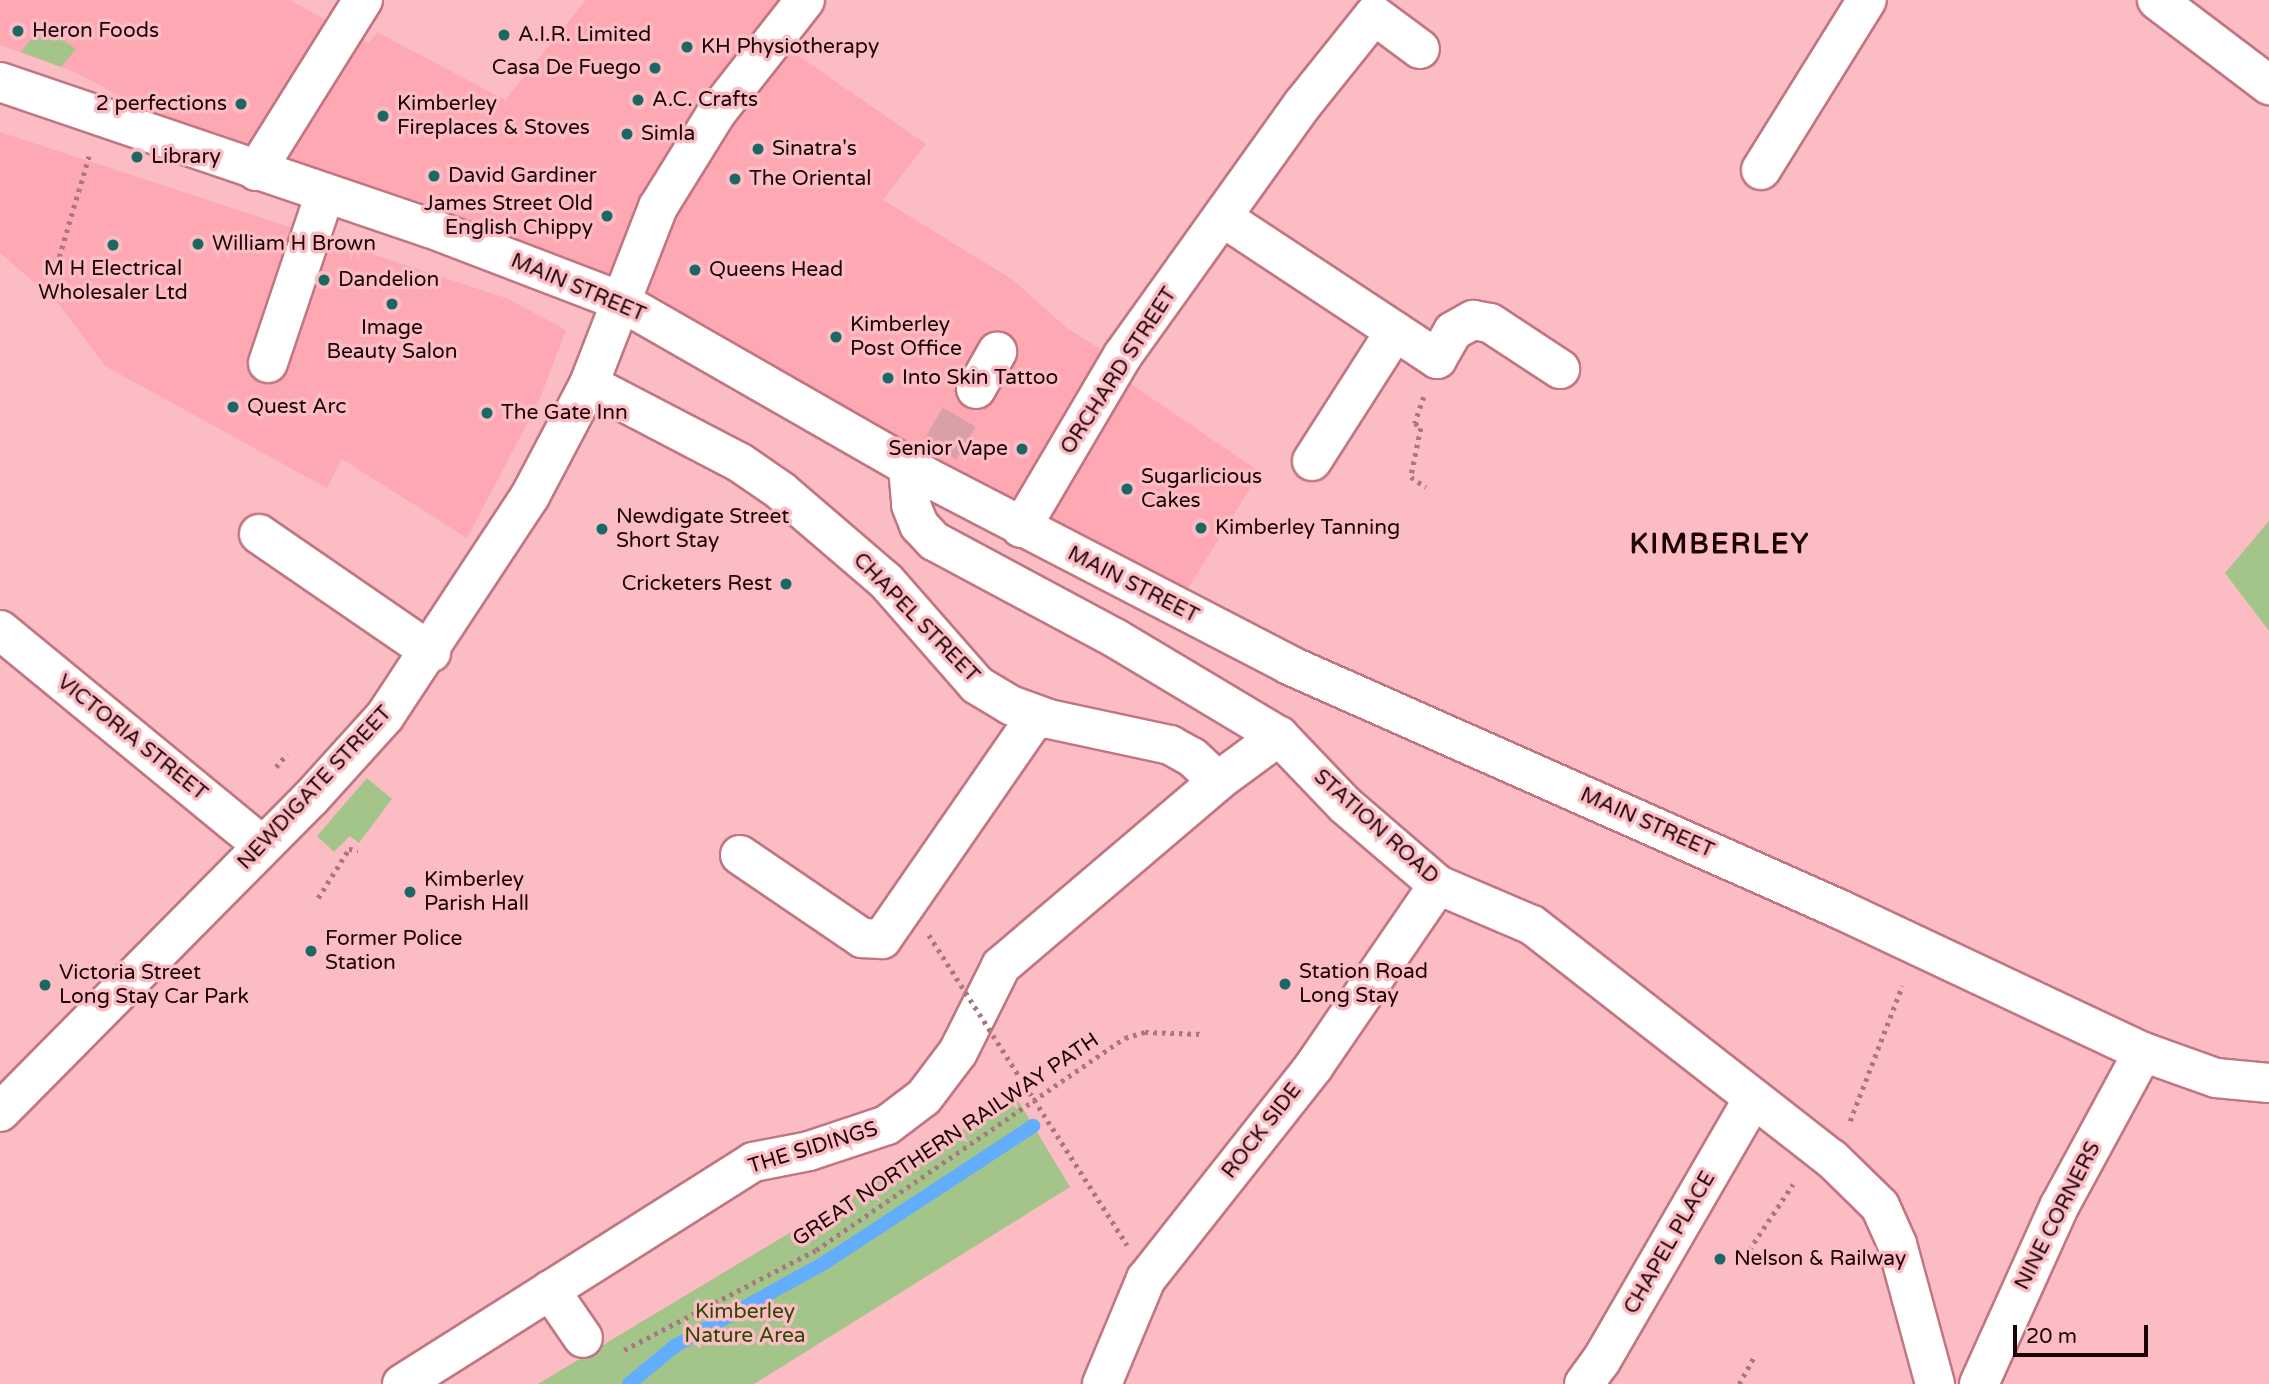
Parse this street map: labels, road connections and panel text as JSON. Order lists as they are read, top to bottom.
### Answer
{
  "streets": {
    "street": [
      "MAIN STREET",
      "ORCHARD STREET",
      "CHAPEL STREET",
      "VICTORIA STREET",
      "NEWDIGATE STREET",
      "STATION ROAD",
      "ROCK SIDE",
      "THE SIDINGS",
      "NINE CORNERS",
      "CHAPEL PLACE"
    ],
    "path": ["GREAT NORTHERN RAILWAY PATH"]
  },
  "crossings": [
    ["MAIN STREET", "ORCHARD STREET"],
    ["MAIN STREET", "NEWDIGATE STREET"],
    ["MAIN STREET", "STATION ROAD"],
    ["MAIN STREET", "NINE CORNERS"],
    ["CHAPEL STREET", "NEWDIGATE STREET"],
    ["CHAPEL STREET", "THE SIDINGS"],
    ["VICTORIA STREET", "NEWDIGATE STREET"],
    ["STATION ROAD", "ROCK SIDE"],
    ["STATION ROAD", "THE SIDINGS"],
    ["STATION ROAD", "CHAPEL PLACE"]
  ],
  "districts": ["KIMBERLEY"],
  "parks": ["Kimberley Nature Area"],
  "places": [
    "Heron Foods",
    "A.I.R. Limited",
    "KH Physiotherapy",
    "Casa De Fuego",
    "A.C. Crafts",
    "2 perfections",
    "Kimberley Fireplaces & Stoves",
    "Simla",
    "Sinatra's",
    "Library",
    "David Gardiner",
    "The Oriental",
    "James Street Old English Chippy",
    "William H Brown",
    "M H Electrical Wholesaler Ltd",
    "Queens Head",
    "Dandelion",
    "Image Beauty Salon",
    "Kimberley Post Office",
    "Into Skin Tattoo",
    "Quest Arc",
    "The Gate Inn",
    "Senior Vape",
    "Sugarlicious Cakes",
    "Kimberley Tanning",
    "Newdigate Street Short Stay",
    "Cricketers Rest",
    "Kimberley Parish Hall",
    "Former Police Station",
    "Station Road Long Stay",
    "Victoria Street Long Stay Car Park",
    "Nelson & Railway"
  ],
  "scale_bar": "20 m"
}
